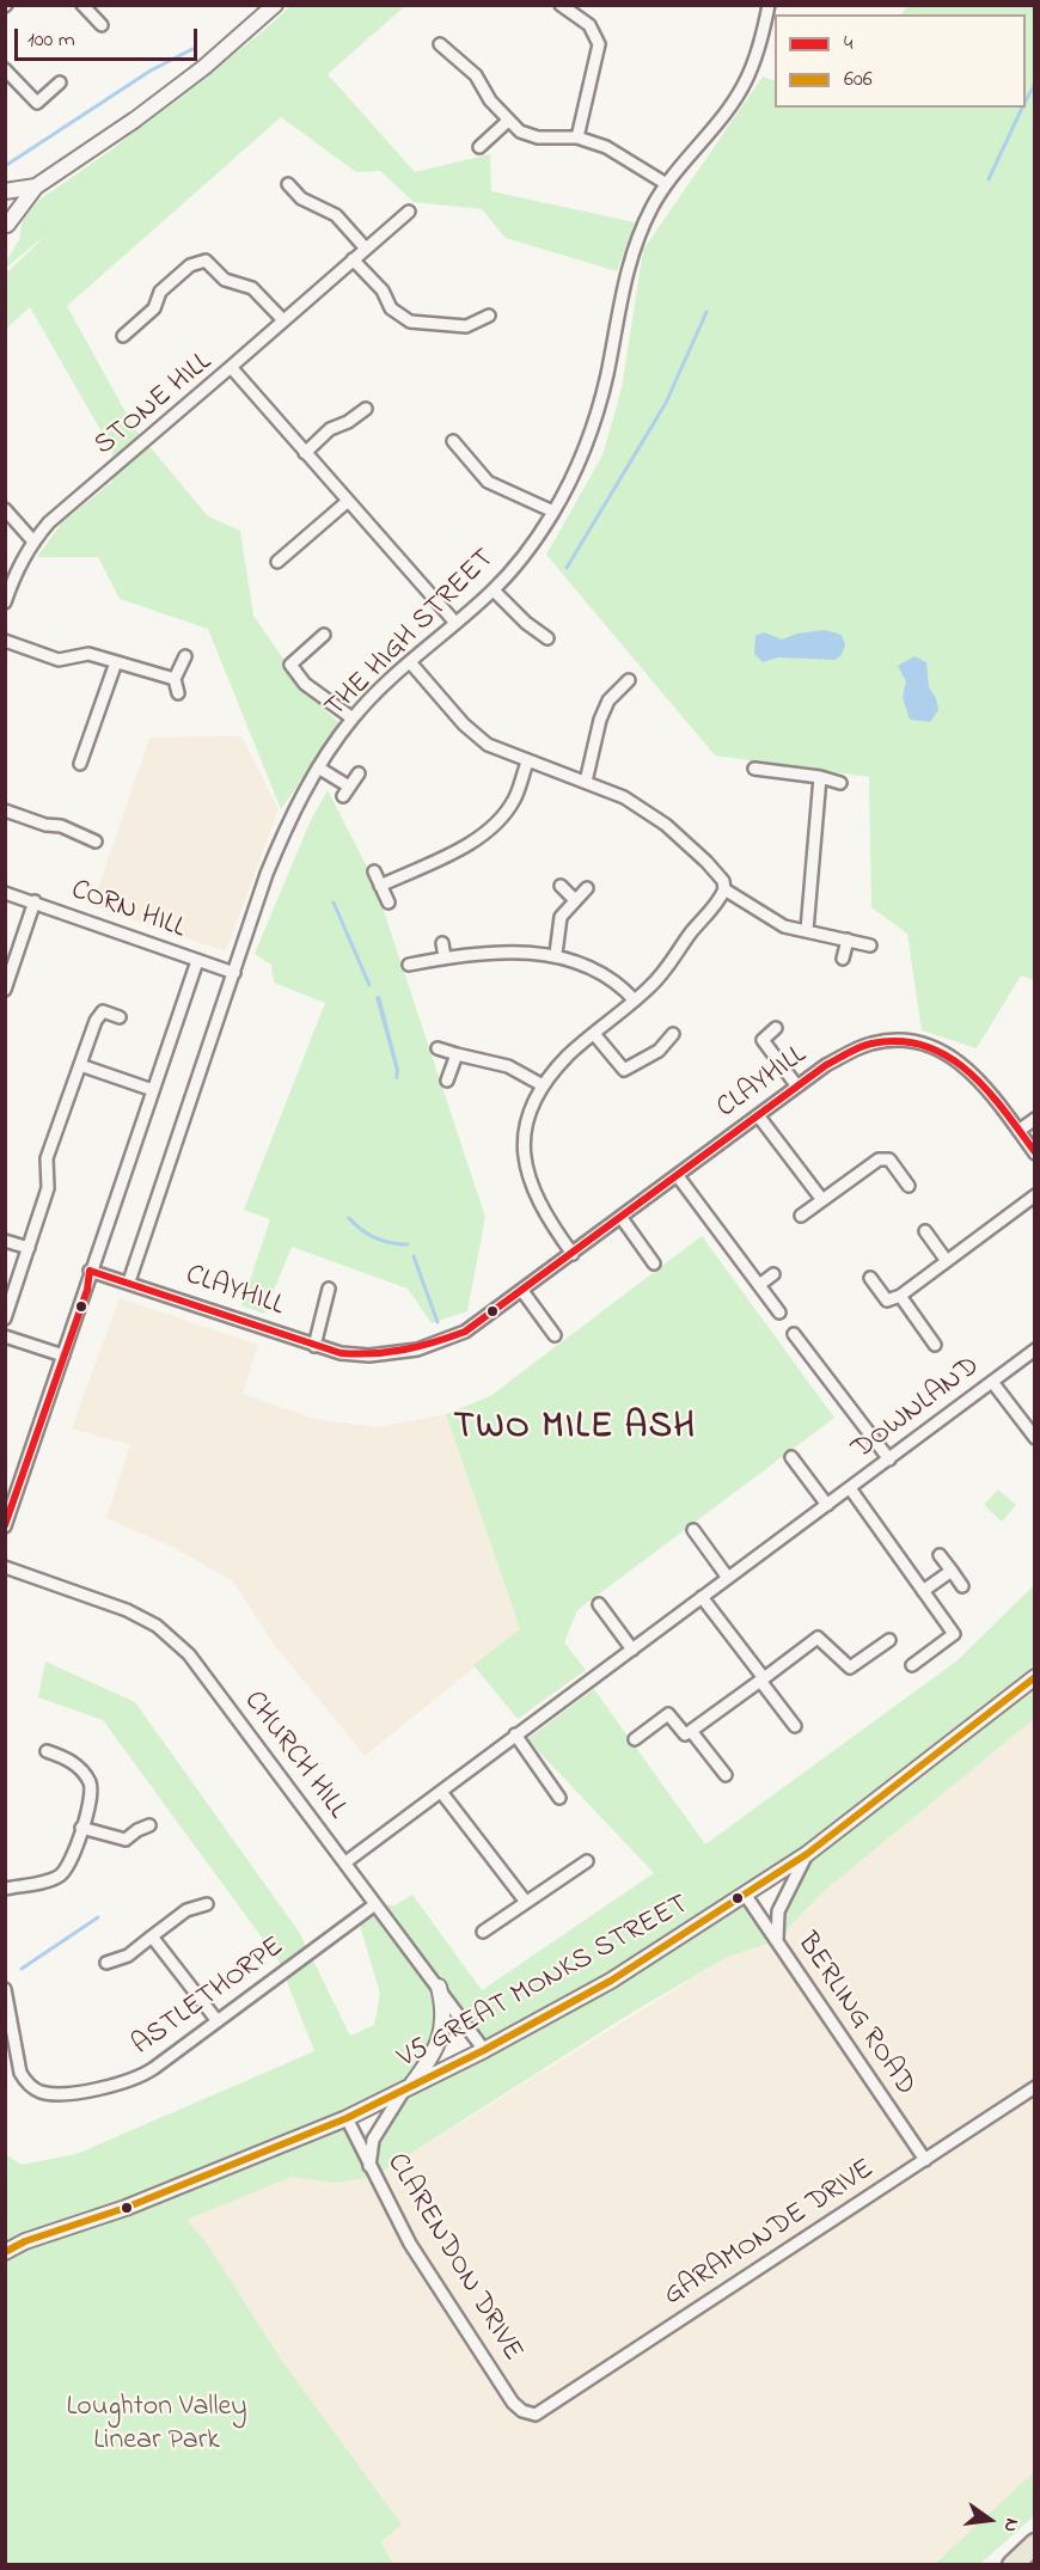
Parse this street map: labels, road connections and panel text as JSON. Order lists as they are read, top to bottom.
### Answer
{
  "streets": {
    "street": [
      "STONE HILL",
      "THE HIGH STREET",
      "CORN HILL",
      "CLAYHILL",
      "DOWNLAND",
      "CHURCH HILL",
      "V5 GREAT MONKS STREET",
      "ASTLETHORPE",
      "BERLING ROAD",
      "GARAMONDE DRIVE",
      "CLARENDON DRIVE"
    ]
  },
  "crossings": [
    ["STONE HILL", "THE HIGH STREET"],
    ["THE HIGH STREET", "CORN HILL"],
    ["THE HIGH STREET", "CLAYHILL"],
    ["DOWNLAND", "CHURCH HILL"],
    ["CHURCH HILL", "V5 GREAT MONKS STREET"],
    ["CHURCH HILL", "ASTLETHORPE"],
    ["V5 GREAT MONKS STREET", "BERLING ROAD"],
    ["V5 GREAT MONKS STREET", "CLARENDON DRIVE"],
    ["BERLING ROAD", "GARAMONDE DRIVE"],
    ["GARAMONDE DRIVE", "CLARENDON DRIVE"]
  ],
  "districts": ["TWO MILE ASH"],
  "parks": ["Loughton Valley Linear Park"],
  "lines": ["transit line 4", "transit line 606"],
  "legend": ["4", "606"],
  "scale_bar": "100 m",
  "north": "right"
}
